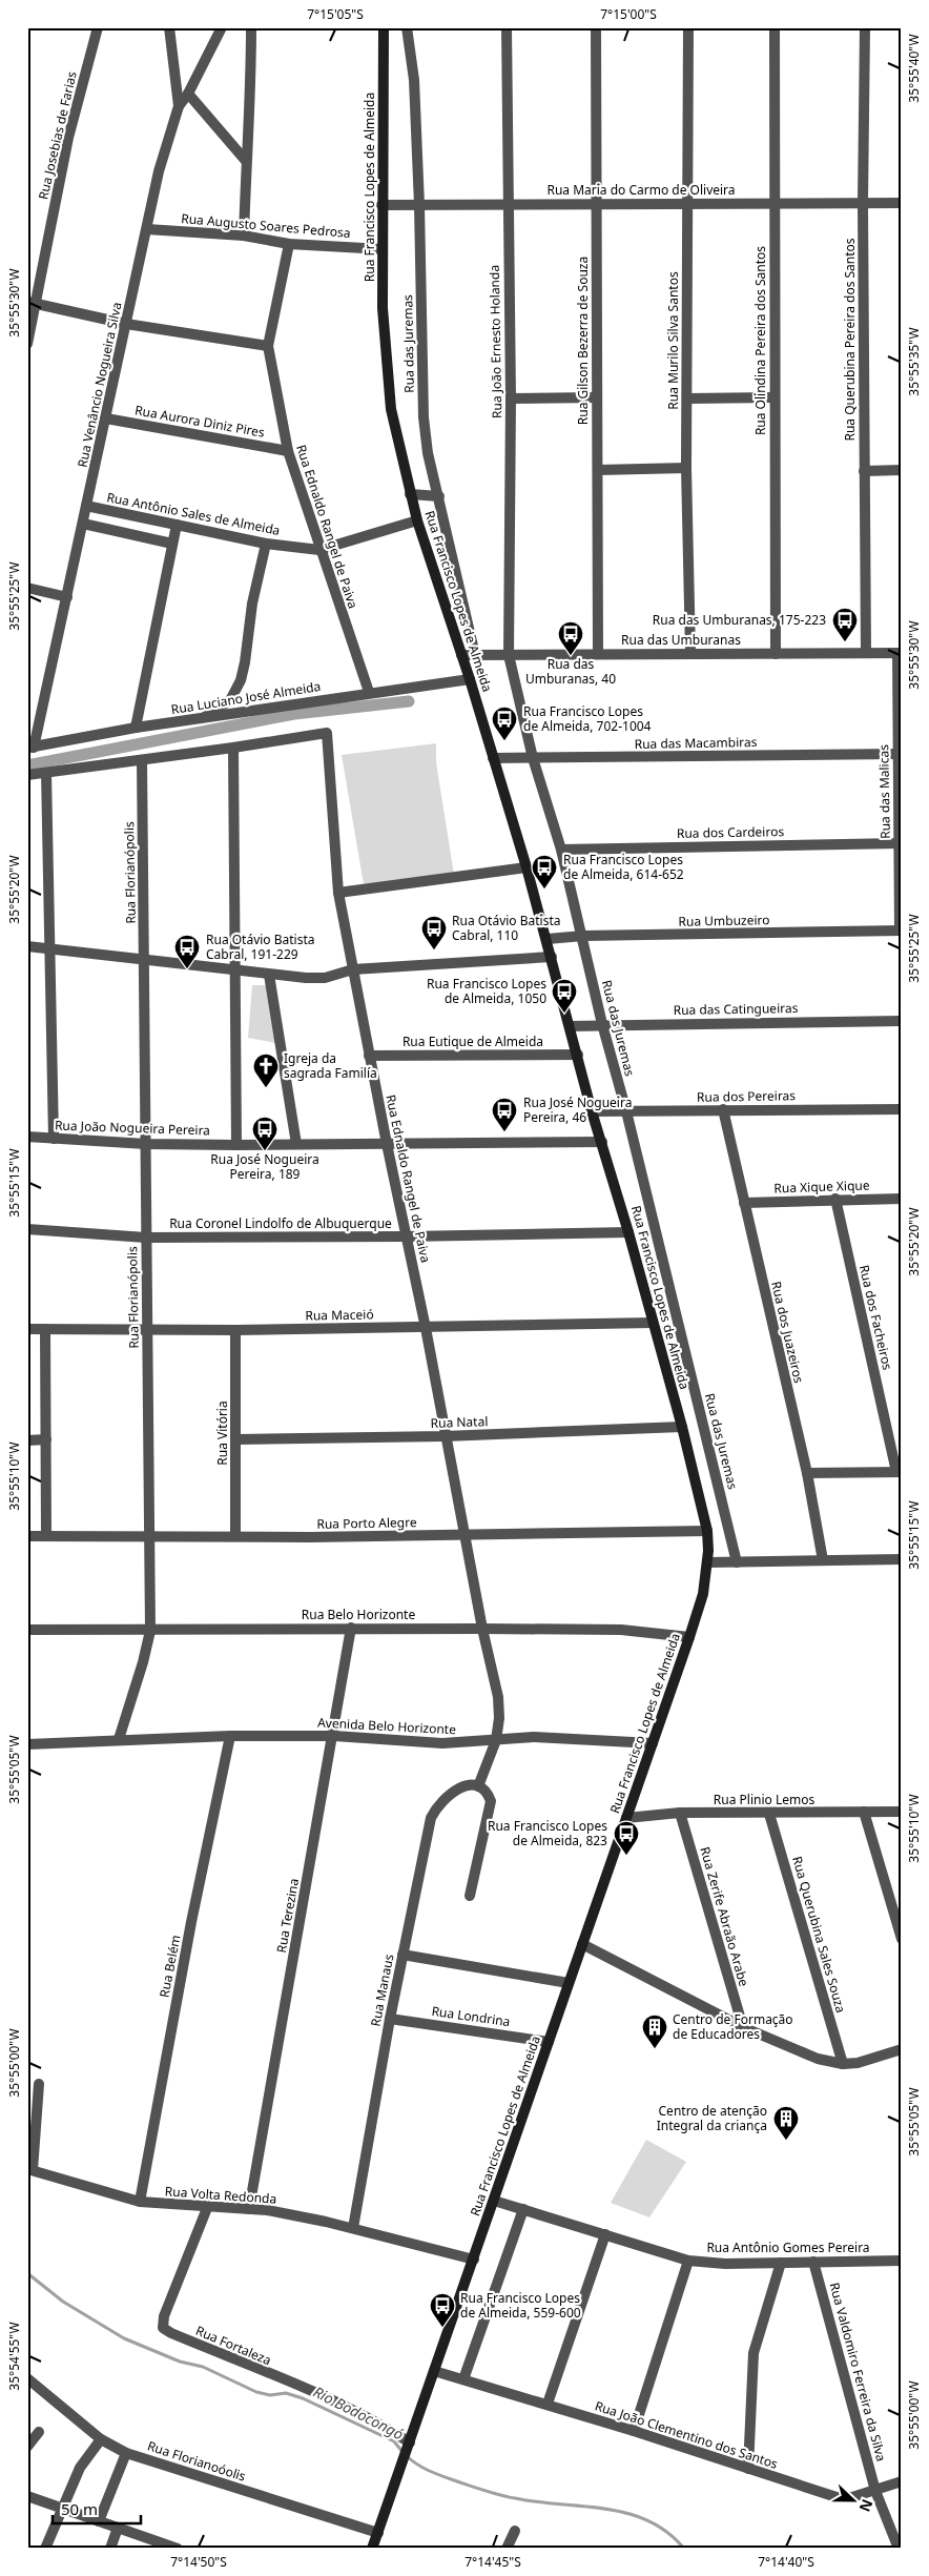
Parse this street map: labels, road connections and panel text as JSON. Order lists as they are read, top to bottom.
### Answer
{
  "streets": {
    "main road": ["Rua Francisco Lopes de Almeida"],
    "street": [
      "Rua Josebias de Farias",
      "Rua Maria do Carmo de Oliveira",
      "Rua Augusto Soares Pedrosa",
      "Rua Querubina Pereira dos Santos",
      "Rua Gilson Bezerra de Souza",
      "Rua Murilo Silva Santos",
      "Rua Olindina Pereira dos Santos",
      "Rua João Ernesto Holanda",
      "Rua das Juremas",
      "Rua Venâncio Nogueira Silva",
      "Rua Aurora Diniz Pires",
      "Rua Antônio Sales de Almeida",
      "Rua Ednaldo Rangel de Paiva",
      "Rua das Umburanas",
      "Rua Luciano José Almeida",
      "Rua das Macambiras",
      "Rua das Malicas",
      "Rua dos Cardeiros",
      "Rua Florianópolis",
      "Rua Umbuzeiro",
      "Rua das Catingueiras",
      "Rua Eutique de Almeida",
      "Rua dos Pereiras",
      "Rua João Nogueira Pereira",
      "Rua Xique Xique",
      "Rua Coronel Lindolfo de Albuquerque",
      "Rua Maceió",
      "Rua dos Facheiros",
      "Rua dos Juazeiros",
      "Rua Natal",
      "Rua Vitória",
      "Rua Porto Alegre",
      "Rua Belo Horizonte",
      "Avenida Belo Horizonte",
      "Rua Plinio Lemos",
      "Rua Terezina",
      "Rua Zerife Abraão Arabe",
      "Rua Querubina Sales Souza",
      "Rua Belém",
      "Rua Manaus",
      "Rua Londrina",
      "Rua Volta Redonda",
      "Rua Antônio Gomes Pereira",
      "Rua Fortaleza",
      "Rua Valdomiro Ferreira da Silva",
      "Rua João Clementino dos Santos",
      "Rua Florianoóolis"
    ]
  },
  "crossings": [
    ["Rua Francisco Lopes de Almeida", "Rua Maria do Carmo de Oliveira"],
    ["Rua Francisco Lopes de Almeida", "Rua Augusto Soares Pedrosa"],
    ["Rua Francisco Lopes de Almeida", "Rua Antônio Sales de Almeida"],
    ["Rua Francisco Lopes de Almeida", "Rua das Umburanas"],
    ["Rua Francisco Lopes de Almeida", "Rua Luciano José Almeida"],
    ["Rua Francisco Lopes de Almeida", "Rua das Macambiras"],
    ["Rua Francisco Lopes de Almeida", "Rua Umbuzeiro"],
    ["Rua Francisco Lopes de Almeida", "Rua das Catingueiras"],
    ["Rua Francisco Lopes de Almeida", "Rua Eutique de Almeida"],
    ["Rua Francisco Lopes de Almeida", "Rua dos Pereiras"],
    ["Rua Francisco Lopes de Almeida", "Rua João Nogueira Pereira"],
    ["Rua Francisco Lopes de Almeida", "Rua Coronel Lindolfo de Albuquerque"],
    ["Rua Francisco Lopes de Almeida", "Rua Maceió"],
    ["Rua Francisco Lopes de Almeida", "Rua Natal"],
    ["Rua Francisco Lopes de Almeida", "Rua Porto Alegre"],
    ["Rua Francisco Lopes de Almeida", "Rua Belo Horizonte"],
    ["Rua Francisco Lopes de Almeida", "Avenida Belo Horizonte"],
    ["Rua Francisco Lopes de Almeida", "Rua Plinio Lemos"],
    ["Rua Francisco Lopes de Almeida", "Rua Londrina"],
    ["Rua Francisco Lopes de Almeida", "Rua Volta Redonda"],
    ["Rua Francisco Lopes de Almeida", "Rua Antônio Gomes Pereira"],
    ["Rua Francisco Lopes de Almeida", "Rua Fortaleza"],
    ["Rua Francisco Lopes de Almeida", "Rua João Clementino dos Santos"],
    ["Rua Francisco Lopes de Almeida", "Rua Florianoóolis"],
    ["Rua Maria do Carmo de Oliveira", "Rua Querubina Pereira dos Santos"],
    ["Rua Maria do Carmo de Oliveira", "Rua Gilson Bezerra de Souza"],
    ["Rua Maria do Carmo de Oliveira", "Rua Murilo Silva Santos"],
    ["Rua Maria do Carmo de Oliveira", "Rua Olindina Pereira dos Santos"],
    ["Rua Maria do Carmo de Oliveira", "Rua João Ernesto Holanda"],
    ["Rua Maria do Carmo de Oliveira", "Rua das Juremas"],
    ["Rua Augusto Soares Pedrosa", "Rua Venâncio Nogueira Silva"],
    ["Rua Augusto Soares Pedrosa", "Rua Ednaldo Rangel de Paiva"],
    ["Rua Querubina Pereira dos Santos", "Rua das Umburanas"],
    ["Rua Gilson Bezerra de Souza", "Rua das Umburanas"],
    ["Rua Murilo Silva Santos", "Rua das Umburanas"],
    ["Rua Olindina Pereira dos Santos", "Rua das Umburanas"],
    ["Rua João Ernesto Holanda", "Rua das Juremas"],
    ["Rua João Ernesto Holanda", "Rua das Umburanas"],
    ["Rua das Juremas", "Rua das Umburanas"],
    ["Rua das Juremas", "Rua das Macambiras"],
    ["Rua das Juremas", "Rua dos Cardeiros"],
    ["Rua das Juremas", "Rua Umbuzeiro"],
    ["Rua das Juremas", "Rua das Catingueiras"],
    ["Rua das Juremas", "Rua dos Pereiras"],
    ["Rua Venâncio Nogueira Silva", "Rua Aurora Diniz Pires"],
    ["Rua Venâncio Nogueira Silva", "Rua Antônio Sales de Almeida"],
    ["Rua Venâncio Nogueira Silva", "Rua Luciano José Almeida"],
    ["Rua Aurora Diniz Pires", "Rua Ednaldo Rangel de Paiva"],
    ["Rua Antônio Sales de Almeida", "Rua Ednaldo Rangel de Paiva"],
    ["Rua Ednaldo Rangel de Paiva", "Rua Luciano José Almeida"],
    ["Rua Ednaldo Rangel de Paiva", "Rua Eutique de Almeida"],
    ["Rua Ednaldo Rangel de Paiva", "Rua João Nogueira Pereira"],
    ["Rua Ednaldo Rangel de Paiva", "Rua Coronel Lindolfo de Albuquerque"],
    ["Rua Ednaldo Rangel de Paiva", "Rua Maceió"],
    ["Rua Ednaldo Rangel de Paiva", "Rua Natal"],
    ["Rua Ednaldo Rangel de Paiva", "Rua Porto Alegre"],
    ["Rua das Umburanas", "Rua das Malicas"],
    ["Rua das Macambiras", "Rua das Malicas"],
    ["Rua das Malicas", "Rua dos Cardeiros"],
    ["Rua das Malicas", "Rua Umbuzeiro"],
    ["Rua Florianópolis", "Rua João Nogueira Pereira"],
    ["Rua Florianópolis", "Rua Coronel Lindolfo de Albuquerque"],
    ["Rua Florianópolis", "Rua Maceió"],
    ["Rua Florianópolis", "Rua Porto Alegre"],
    ["Rua Florianópolis", "Rua Belo Horizonte"],
    ["Rua Florianópolis", "Avenida Belo Horizonte"],
    ["Rua dos Pereiras", "Rua dos Juazeiros"],
    ["Rua Xique Xique", "Rua dos Facheiros"],
    ["Rua Xique Xique", "Rua dos Juazeiros"],
    ["Rua Maceió", "Rua Vitória"],
    ["Rua Natal", "Rua Vitória"],
    ["Rua Vitória", "Rua Porto Alegre"],
    ["Rua Belo Horizonte", "Rua Terezina"],
    ["Avenida Belo Horizonte", "Rua Terezina"],
    ["Avenida Belo Horizonte", "Rua Belém"],
    ["Rua Plinio Lemos", "Rua Zerife Abraão Arabe"],
    ["Rua Plinio Lemos", "Rua Querubina Sales Souza"],
    ["Rua Terezina", "Rua Volta Redonda"],
    ["Rua Belém", "Rua Volta Redonda"],
    ["Rua Manaus", "Rua Londrina"],
    ["Rua Manaus", "Rua Volta Redonda"],
    ["Rua Volta Redonda", "Rua Fortaleza"],
    ["Rua Antônio Gomes Pereira", "Rua Valdomiro Ferreira da Silva"],
    ["Rua Valdomiro Ferreira da Silva", "Rua João Clementino dos Santos"]
  ],
  "water": ["Rio Bodocongó"],
  "places": {
    "bus stop": [
      "Rua das Umburanas, 175-223",
      "Rua das Umburanas, 40",
      "Rua Francisco Lopes de Almeida, 702-1004",
      "Rua Francisco Lopes de Almeida, 614-652",
      "Rua Otávio Batista Cabral, 110",
      "Rua Otávio Batista Cabral, 191-229",
      "Rua Francisco Lopes de Almeida, 1050",
      "Rua José Nogueira Pereira, 46",
      "Rua José Nogueira Pereira, 189",
      "Rua Francisco Lopes de Almeida, 823",
      "Rua Francisco Lopes de Almeida, 559-600"
    ],
    "church": ["Igreja da sagrada Familía"],
    "building": ["Centro de Formação de Educadores", "Centro de atenção Integral da criança"]
  },
  "scale_bar": "50 m",
  "north": "right",
  "coordinates": [
    "7°15'05\"S",
    "7°15'00\"S",
    "35°55'40\"W",
    "35°55'30\"W",
    "35°55'35\"W",
    "35°55'25\"W",
    "35°55'20\"W",
    "35°55'15\"W",
    "35°55'10\"W",
    "35°55'05\"W",
    "35°55'00\"W",
    "35°54'55\"W",
    "7°14'50\"S",
    "7°14'45\"S",
    "7°14'40\"S"
  ]
}
